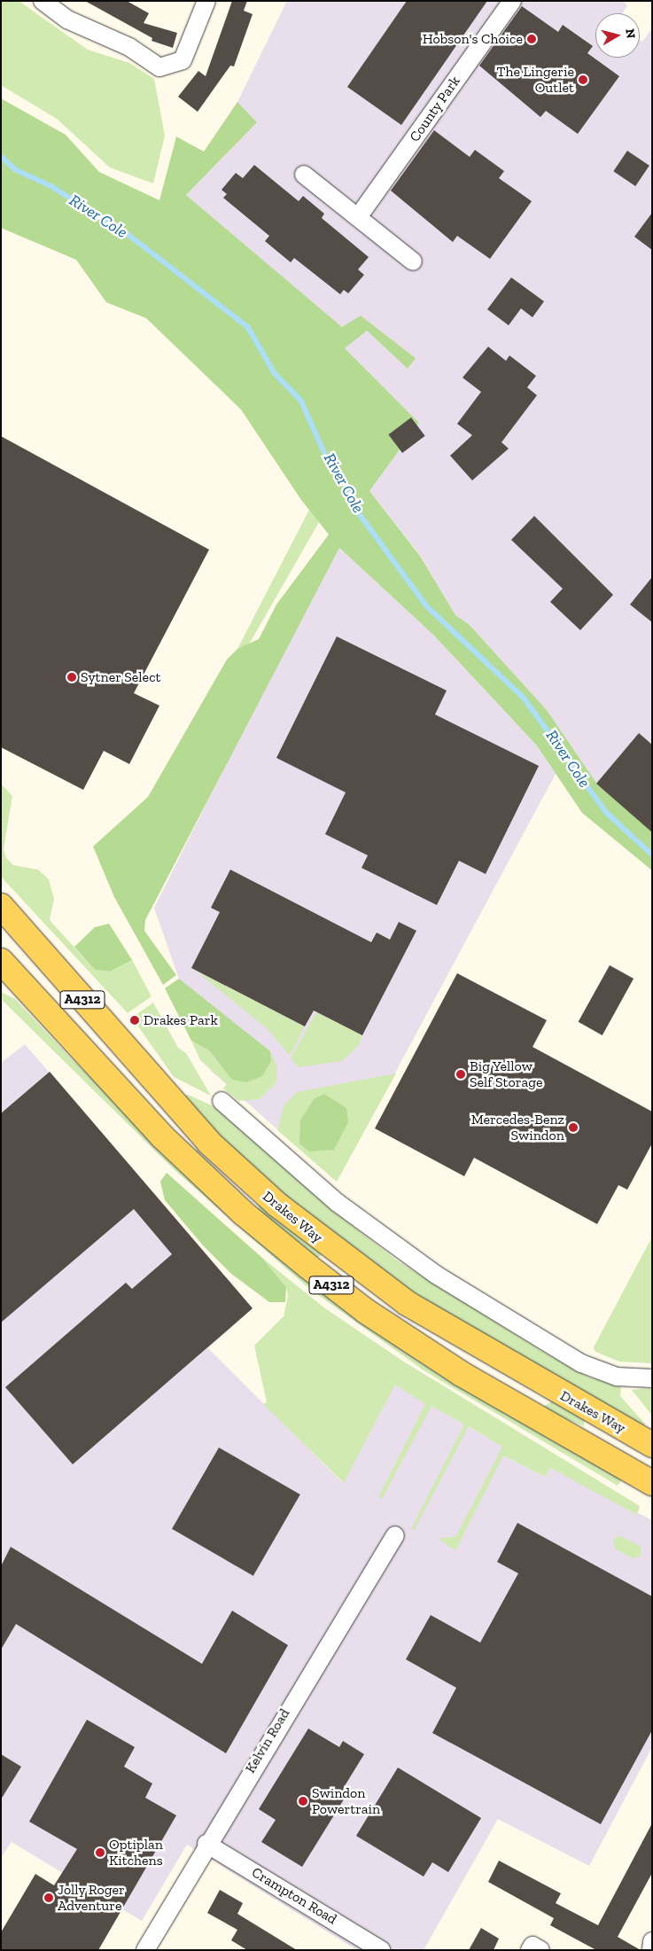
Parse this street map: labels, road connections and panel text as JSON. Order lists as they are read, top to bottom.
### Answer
{
  "streets": {
    "main road": ["A4312", "Drakes Way"],
    "street": ["County Park", "Kelvin Road", "Crampton Road"]
  },
  "crossings": [
    ["Kelvin Road", "Crampton Road"]
  ],
  "water": ["River Cole"],
  "places": [
    "Hobson's Choice",
    "The Lingerie Outlet",
    "Sytner Select",
    "Drakes Park",
    "Big Yellow Self Storage",
    "Mercedes-Benz Swindon",
    "Swindon Powertrain",
    "Optiplan Kitchens",
    "Jolly Roger Adventure"
  ],
  "north": "right"
}
